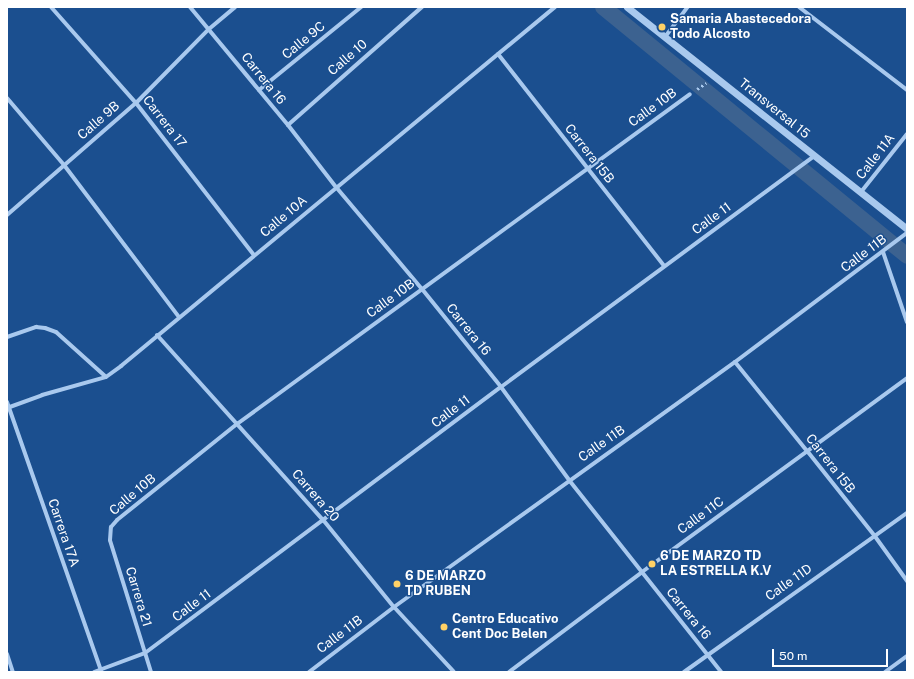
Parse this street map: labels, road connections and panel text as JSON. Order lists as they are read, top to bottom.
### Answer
{
  "streets": {
    "street": [
      "Calle 9C",
      "Calle 10",
      "Carrera 16",
      "Calle 10B",
      "Transversal 15",
      "Calle 9B",
      "Carrera 17",
      "Carrera 15B",
      "Calle 11A",
      "Calle 10A",
      "Calle 11",
      "Calle 11B",
      "Carrera 20",
      "Calle 11C",
      "Carrera 17A",
      "Calle 11D",
      "Carrera 21"
    ]
  },
  "crossings": [
    ["Calle 9C", "Carrera 16"],
    ["Calle 10", "Carrera 16"],
    ["Carrera 16", "Calle 10B"],
    ["Carrera 16", "Calle 9B"],
    ["Carrera 16", "Calle 10A"],
    ["Carrera 16", "Calle 11"],
    ["Carrera 16", "Calle 11B"],
    ["Carrera 16", "Calle 11C"],
    ["Carrera 16", "Calle 11D"],
    ["Calle 10B", "Carrera 15B"],
    ["Calle 10B", "Carrera 20"],
    ["Calle 10B", "Carrera 21"],
    ["Transversal 15", "Calle 11A"],
    ["Transversal 15", "Calle 11"],
    ["Calle 9B", "Carrera 17"],
    ["Carrera 17", "Calle 10A"],
    ["Carrera 15B", "Calle 10A"],
    ["Carrera 15B", "Calle 11"],
    ["Carrera 15B", "Calle 11B"],
    ["Carrera 15B", "Calle 11C"],
    ["Carrera 15B", "Calle 11D"],
    ["Calle 10A", "Carrera 20"],
    ["Calle 10A", "Carrera 17A"],
    ["Calle 11", "Carrera 20"],
    ["Calle 11", "Carrera 17A"],
    ["Calle 11", "Carrera 21"],
    ["Calle 11B", "Carrera 20"]
  ],
  "places": [
    "Samaria Abastecedora Todo Alcosto",
    "6 DE MARZO TD LA ESTRELLA K.V",
    "6 DE MARZO TD RUBEN",
    "Centro Educativo Cent Doc Belen"
  ],
  "scale_bar": "50 m"
}
